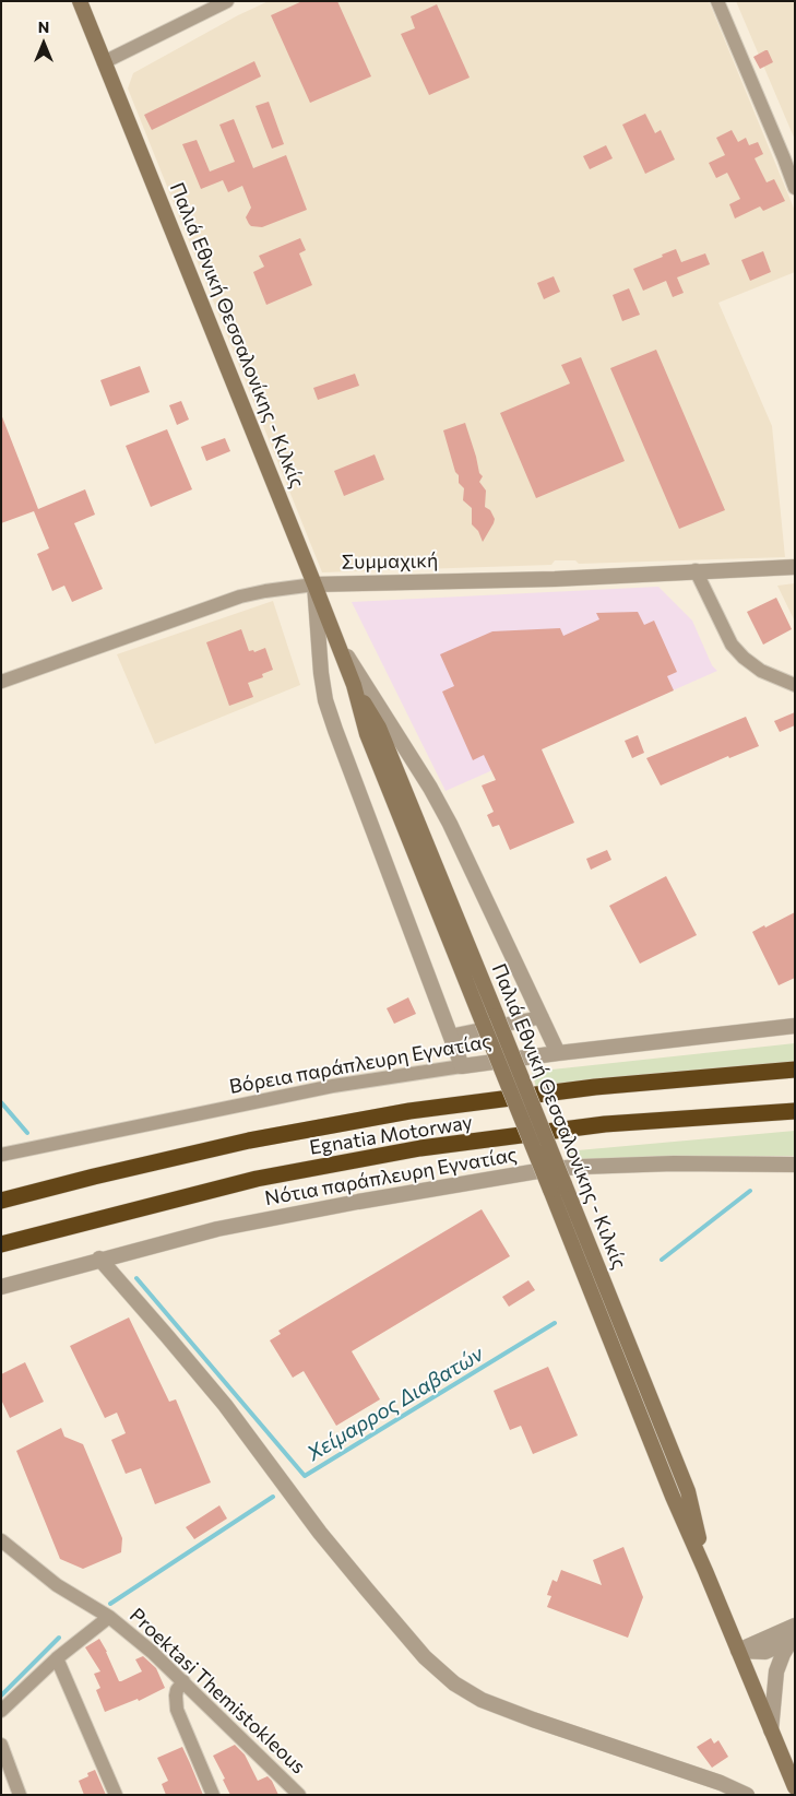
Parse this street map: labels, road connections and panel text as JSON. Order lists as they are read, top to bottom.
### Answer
{
  "streets": {
    "highway": ["Egnatia Motorway"],
    "main road": ["Παλιά Εθνική Θεσσαλονίκης - Κιλκίς"],
    "street": [
      "Συμμαχική",
      "Βόρεια παράπλευρη Εγνατίας",
      "Νότια παράπλευρη Εγνατίας",
      "Proektasi Themistokleous"
    ]
  },
  "crossings": [
    ["Παλιά Εθνική Θεσσαλονίκης - Κιλκίς", "Συμμαχική"]
  ],
  "water": ["Χείμαρρος Διαβατών"],
  "north": "top"
}
